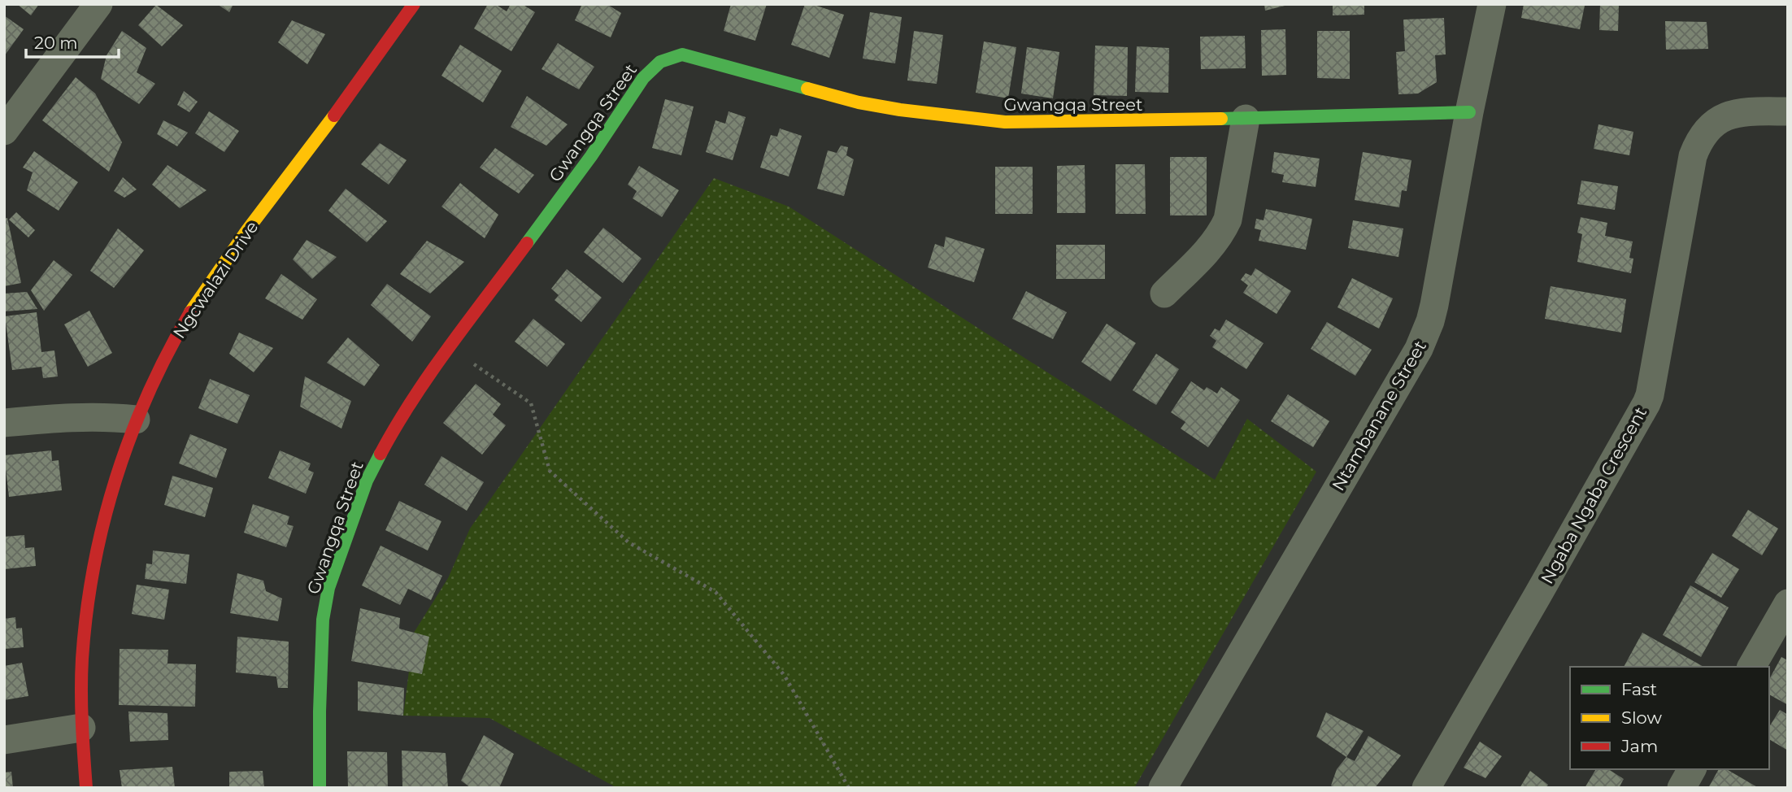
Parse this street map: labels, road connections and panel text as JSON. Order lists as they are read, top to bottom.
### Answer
{
  "streets": {
    "street": [
      "Gwangqa Street",
      "Ngcwalazi Drive",
      "Ntambanane Street",
      "Ngaba Ngaba Crescent"
    ]
  },
  "crossings": [
    ["Gwangqa Street", "Ntambanane Street"]
  ],
  "legend": ["Fast", "Slow", "Jam"],
  "scale_bar": "20 m"
}
